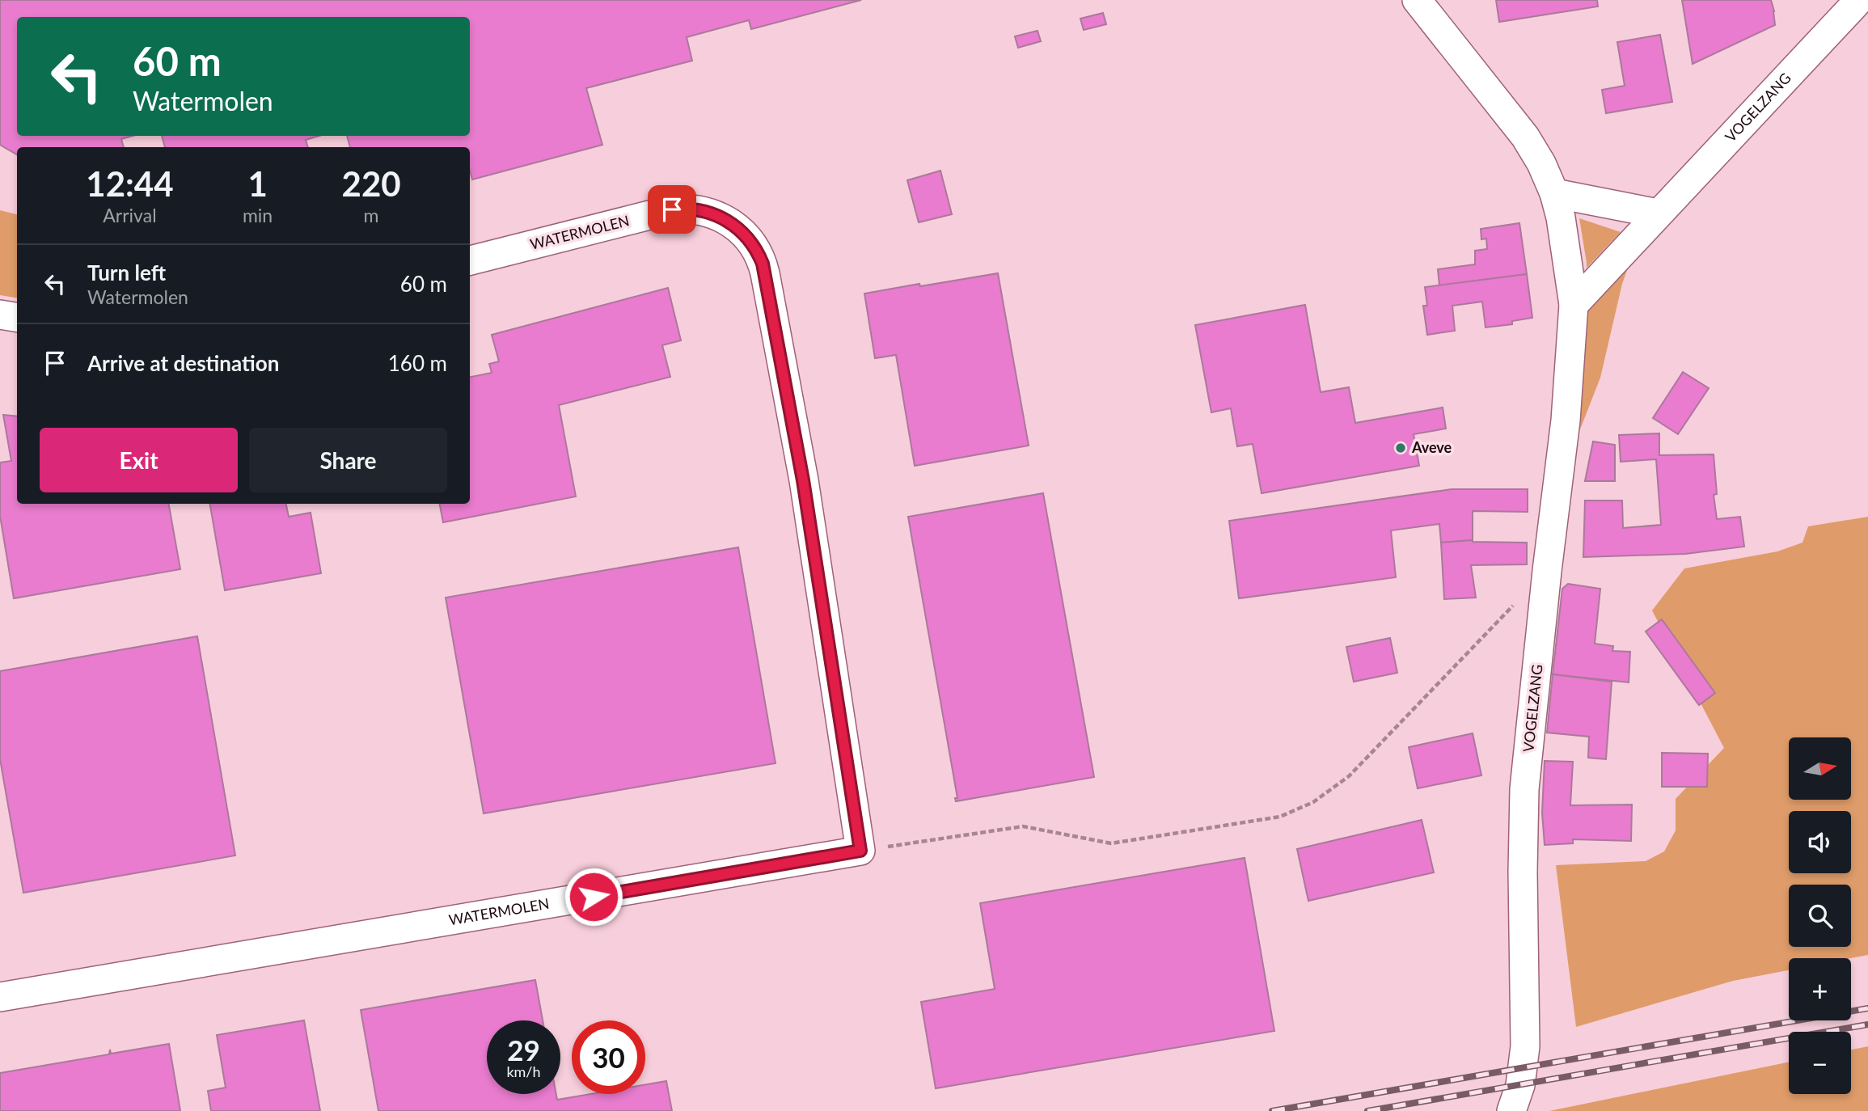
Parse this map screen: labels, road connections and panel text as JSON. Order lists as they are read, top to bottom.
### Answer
{
  "streets": {
    "street": ["VOGELZANG", "WATERMOLEN"]
  },
  "places": ["Aveve"],
  "north": "right",
  "page": {
    "turn": ["60 m", "Watermolen"],
    "eta": [
      "12:44",
      "Arrival",
      "1",
      "min",
      "220",
      "m"
    ],
    "list": [
      {
        "name": "Turn left",
        "note": "Watermolen",
        "value": "60 m"
      },
      {
        "name": "Arrive at destination",
        "value": "160 m"
      }
    ],
    "buttons": ["Exit", "Share"],
    "map_buttons": ["+", "−"],
    "speed": "29 km/h",
    "limit": "30"
  }
}
